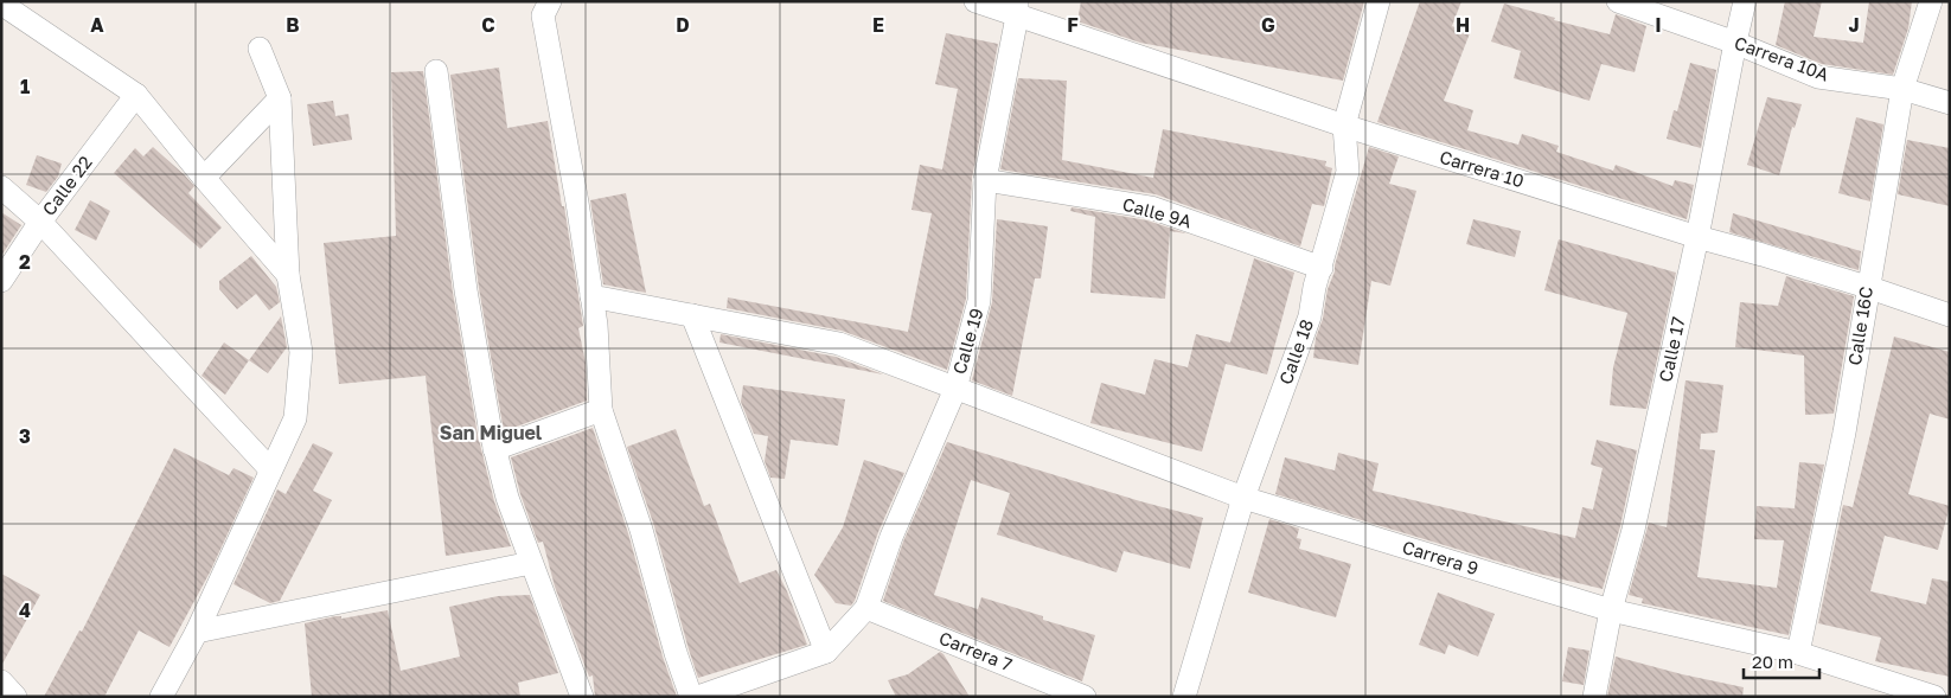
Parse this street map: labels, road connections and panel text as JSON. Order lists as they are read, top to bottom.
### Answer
{
  "streets": {
    "street": [
      "Carrera 10A",
      "Carrera 10",
      "Calle 22",
      "Calle 9A",
      "Calle 16C",
      "Calle 19",
      "Calle 17",
      "Calle 18",
      "Carrera 9",
      "Carrera 7"
    ]
  },
  "crossings": [
    ["Carrera 10A", "Calle 16C"],
    ["Carrera 10A", "Calle 17"],
    ["Carrera 10", "Calle 16C"],
    ["Carrera 10", "Calle 19"],
    ["Carrera 10", "Calle 17"],
    ["Carrera 10", "Calle 18"],
    ["Calle 9A", "Calle 19"],
    ["Calle 9A", "Calle 18"],
    ["Calle 16C", "Carrera 9"],
    ["Calle 19", "Carrera 9"],
    ["Calle 19", "Carrera 7"],
    ["Calle 17", "Carrera 9"],
    ["Calle 18", "Carrera 9"]
  ],
  "districts": ["San Miguel"],
  "scale_bar": "20 m",
  "grid": {
    "columns": [
      "A",
      "B",
      "C",
      "D",
      "E",
      "F",
      "G",
      "H",
      "I",
      "J"
    ],
    "rows": [
      "1",
      "2",
      "3",
      "4"
    ]
  }
}
